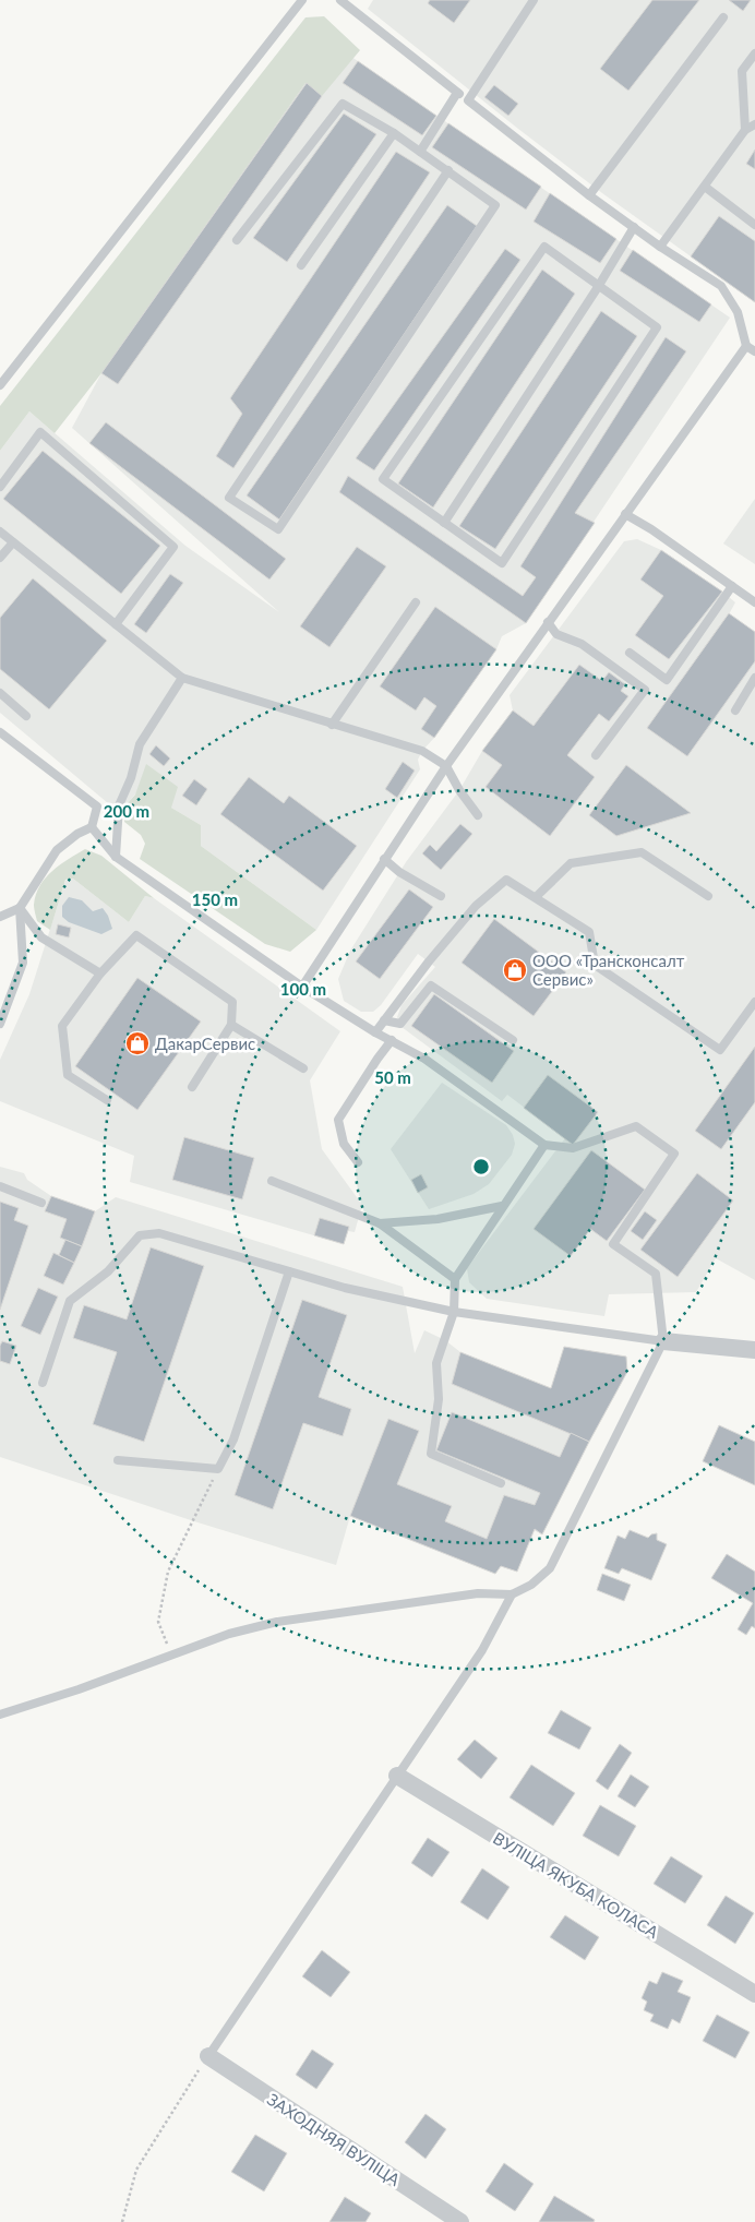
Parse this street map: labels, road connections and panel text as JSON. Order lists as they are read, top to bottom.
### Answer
{
  "streets": {
    "street": ["ВУЛІЦА ЯКУБА КОЛАСА", "ЗАХОДНЯЯ ВУЛІЦА"]
  },
  "places": {
    "shop": ["ООО «Трансконсалт Сервис»", "ДакарСервис"]
  },
  "rings": [
    "200 m",
    "150 m",
    "100 m",
    "50 m"
  ]
}
